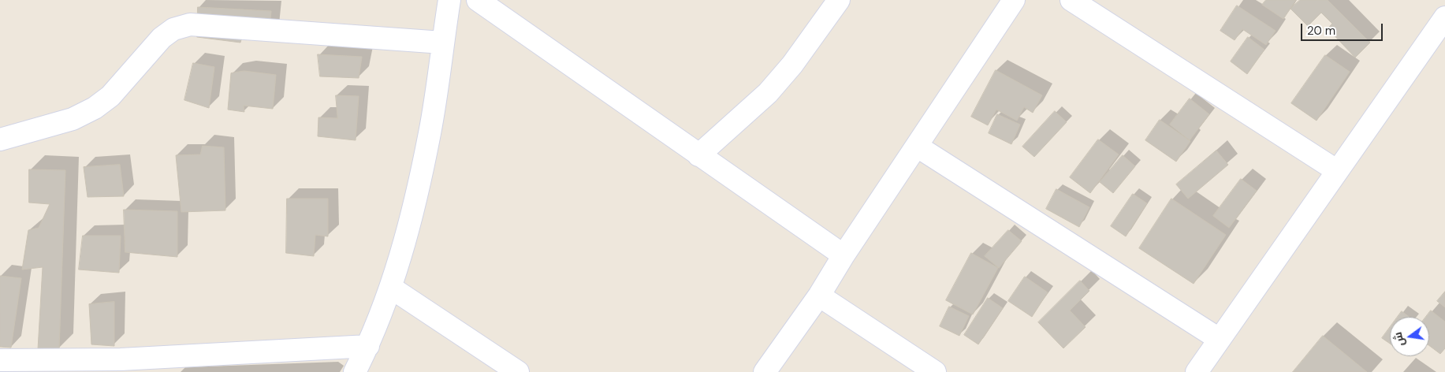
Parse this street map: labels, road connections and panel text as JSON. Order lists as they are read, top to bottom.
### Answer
{
  "scale_bar": "20 m",
  "north": "left"
}
